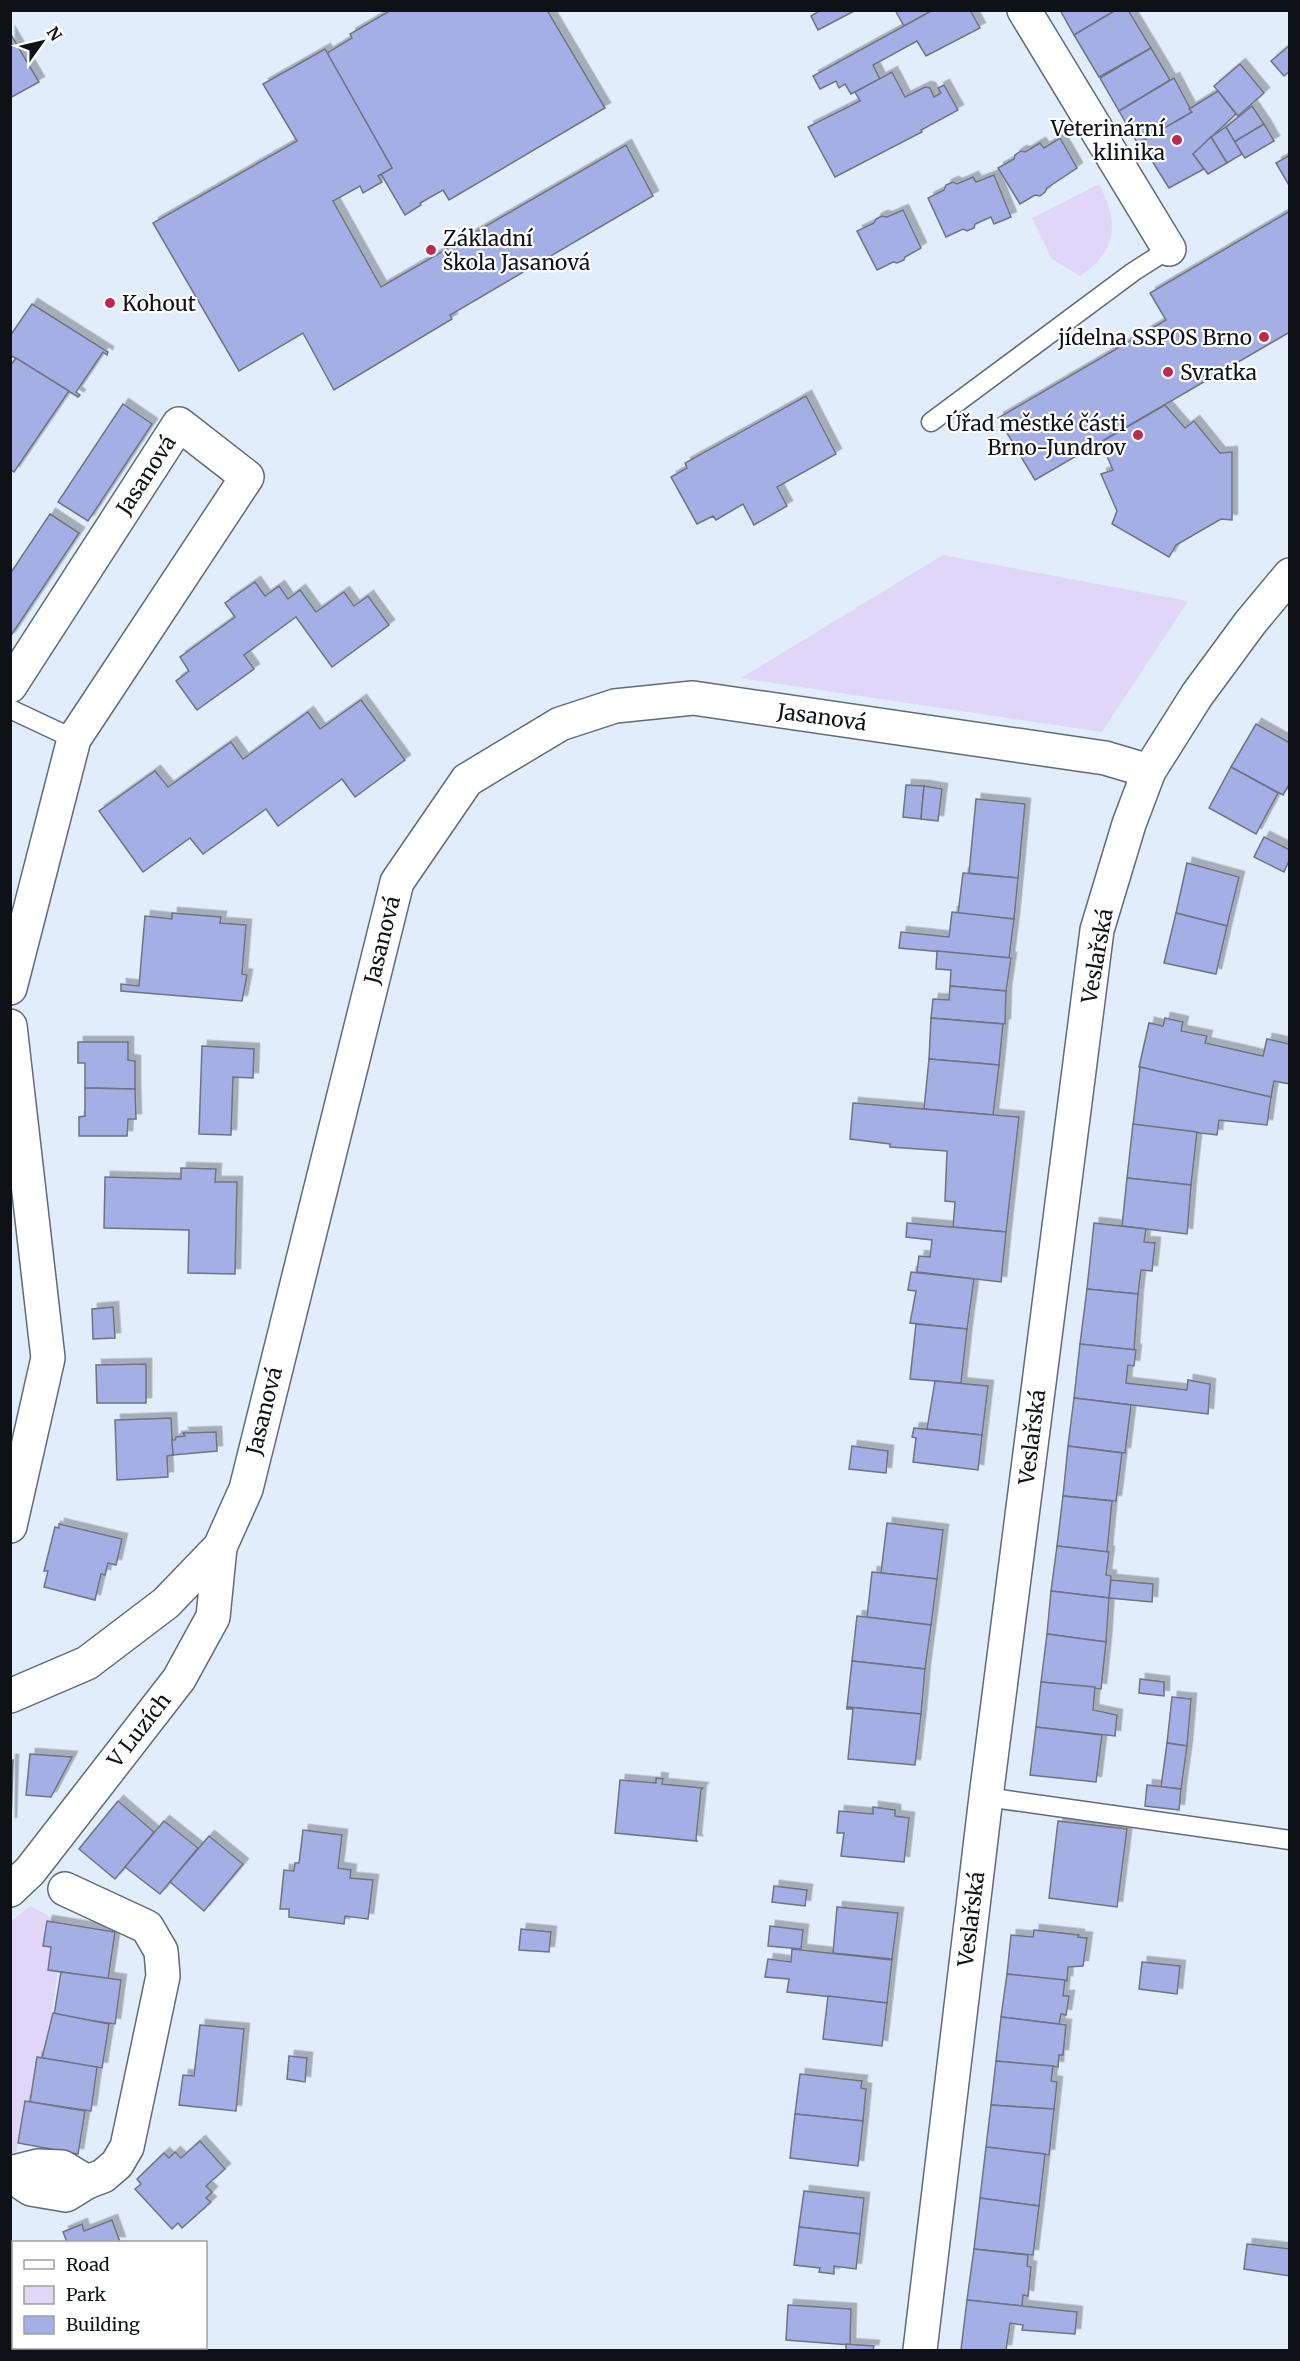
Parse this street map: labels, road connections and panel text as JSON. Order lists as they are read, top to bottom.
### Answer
{
  "streets": {
    "street": ["Jasanová", "Veslařská", "V Luzích"]
  },
  "crossings": [
    ["Jasanová", "Veslařská"],
    ["Jasanová", "V Luzích"]
  ],
  "places": [
    "Veterinární klinika",
    "Základní škola Jasanová",
    "Kohout",
    "jídelna SSPOS Brno",
    "Svratka",
    "Úřad městké části Brno-Jundrov"
  ],
  "legend": ["Road", "Park", "Building"],
  "north": "top right"
}
